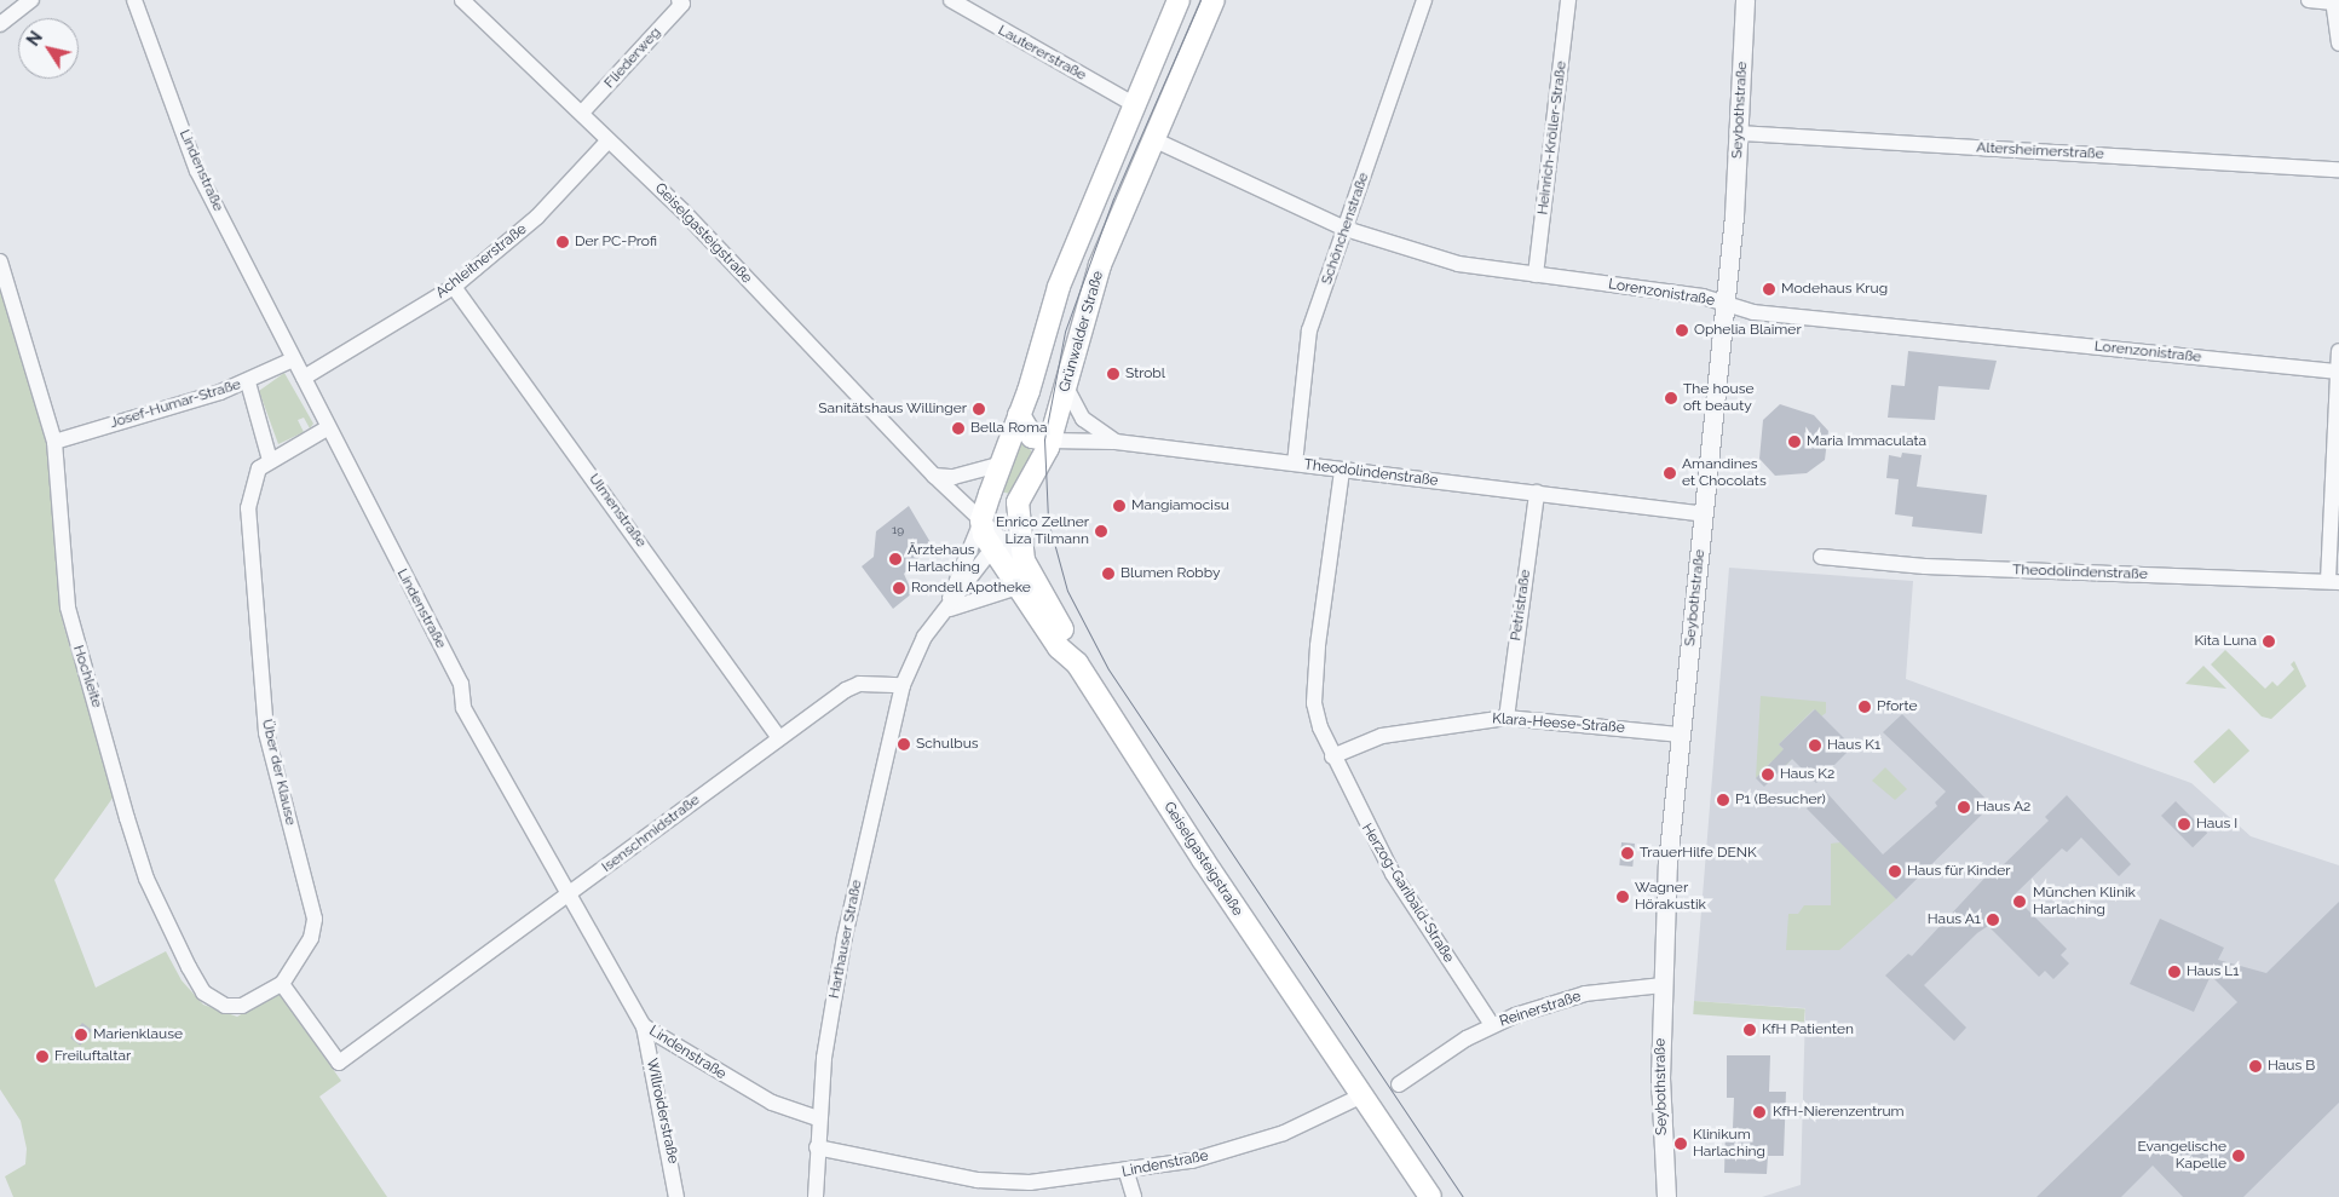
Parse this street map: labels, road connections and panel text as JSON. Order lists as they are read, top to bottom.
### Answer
{
  "streets": {
    "main road": ["Geiselgasteigstraße", "Grünwalder Straße"],
    "street": [
      "Lautererstraße",
      "Fliederweg",
      "Seybothstraße",
      "Heinrich-Kröller-Straße",
      "Altersheimerstraße",
      "Lindenstraße",
      "Schönchenstraße",
      "Achleitnerstraße",
      "Lorenzonistraße",
      "Josef-Humar-Straße",
      "Theodolindenstraße",
      "Ulmenstraße",
      "Petristraße",
      "Hochleite",
      "Klara-Heese-Straße",
      "Über der Klause",
      "Isenschmidstraße",
      "Herzog-Garibald-Straße",
      "Harthauser Straße",
      "Reinerstraße",
      "Willroiderstraße"
    ]
  },
  "crossings": [
    ["Fliederweg", "Geiselgasteigstraße"],
    ["Seybothstraße", "Altersheimerstraße"],
    ["Seybothstraße", "Lorenzonistraße"],
    ["Seybothstraße", "Theodolindenstraße"],
    ["Seybothstraße", "Klara-Heese-Straße"],
    ["Seybothstraße", "Reinerstraße"],
    ["Heinrich-Kröller-Straße", "Lorenzonistraße"],
    ["Lindenstraße", "Geiselgasteigstraße"],
    ["Lindenstraße", "Achleitnerstraße"],
    ["Lindenstraße", "Josef-Humar-Straße"],
    ["Lindenstraße", "Über der Klause"],
    ["Lindenstraße", "Isenschmidstraße"],
    ["Lindenstraße", "Harthauser Straße"],
    ["Lindenstraße", "Willroiderstraße"],
    ["Schönchenstraße", "Lorenzonistraße"],
    ["Schönchenstraße", "Theodolindenstraße"],
    ["Geiselgasteigstraße", "Achleitnerstraße"],
    ["Geiselgasteigstraße", "Grünwalder Straße"],
    ["Achleitnerstraße", "Ulmenstraße"],
    ["Lorenzonistraße", "Grünwalder Straße"],
    ["Grünwalder Straße", "Theodolindenstraße"],
    ["Josef-Humar-Straße", "Hochleite"],
    ["Theodolindenstraße", "Petristraße"],
    ["Theodolindenstraße", "Herzog-Garibald-Straße"],
    ["Ulmenstraße", "Isenschmidstraße"],
    ["Petristraße", "Klara-Heese-Straße"],
    ["Hochleite", "Über der Klause"],
    ["Hochleite", "Isenschmidstraße"],
    ["Klara-Heese-Straße", "Herzog-Garibald-Straße"],
    ["Über der Klause", "Isenschmidstraße"],
    ["Isenschmidstraße", "Harthauser Straße"],
    ["Herzog-Garibald-Straße", "Reinerstraße"]
  ],
  "places": [
    "Der PC-Profi",
    "Modehaus Krug",
    "Ophelia Blaimer",
    "Strobl",
    "The house oft beauty",
    "Sanitätshaus Willinger",
    "Bella Roma",
    "Maria Immaculata",
    "Amandines et Chocolats",
    "Mangiamocisu",
    "Enrico Zellner Liza Tilmann",
    "Ärztehaus Harlaching",
    "Blumen Robby",
    "Rondell Apotheke",
    "Kita Luna",
    "Pforte",
    "Schulbus",
    "Haus K1",
    "Haus K2",
    "P1 (Besucher)",
    "Haus A2",
    "Haus I",
    "TrauerHilfe DENK",
    "Haus für Kinder",
    "Wagner Hörakustik",
    "München Klinik Harlaching",
    "Haus A1",
    "Haus L1",
    "KfH Patienten",
    "Marienklause",
    "Freiluftaltar",
    "Haus B",
    "KfH-Nierenzentrum",
    "Klinikum Harlaching",
    "Evangelische Kapelle"
  ],
  "house_numbers": ["19"],
  "north": "top left"
}
